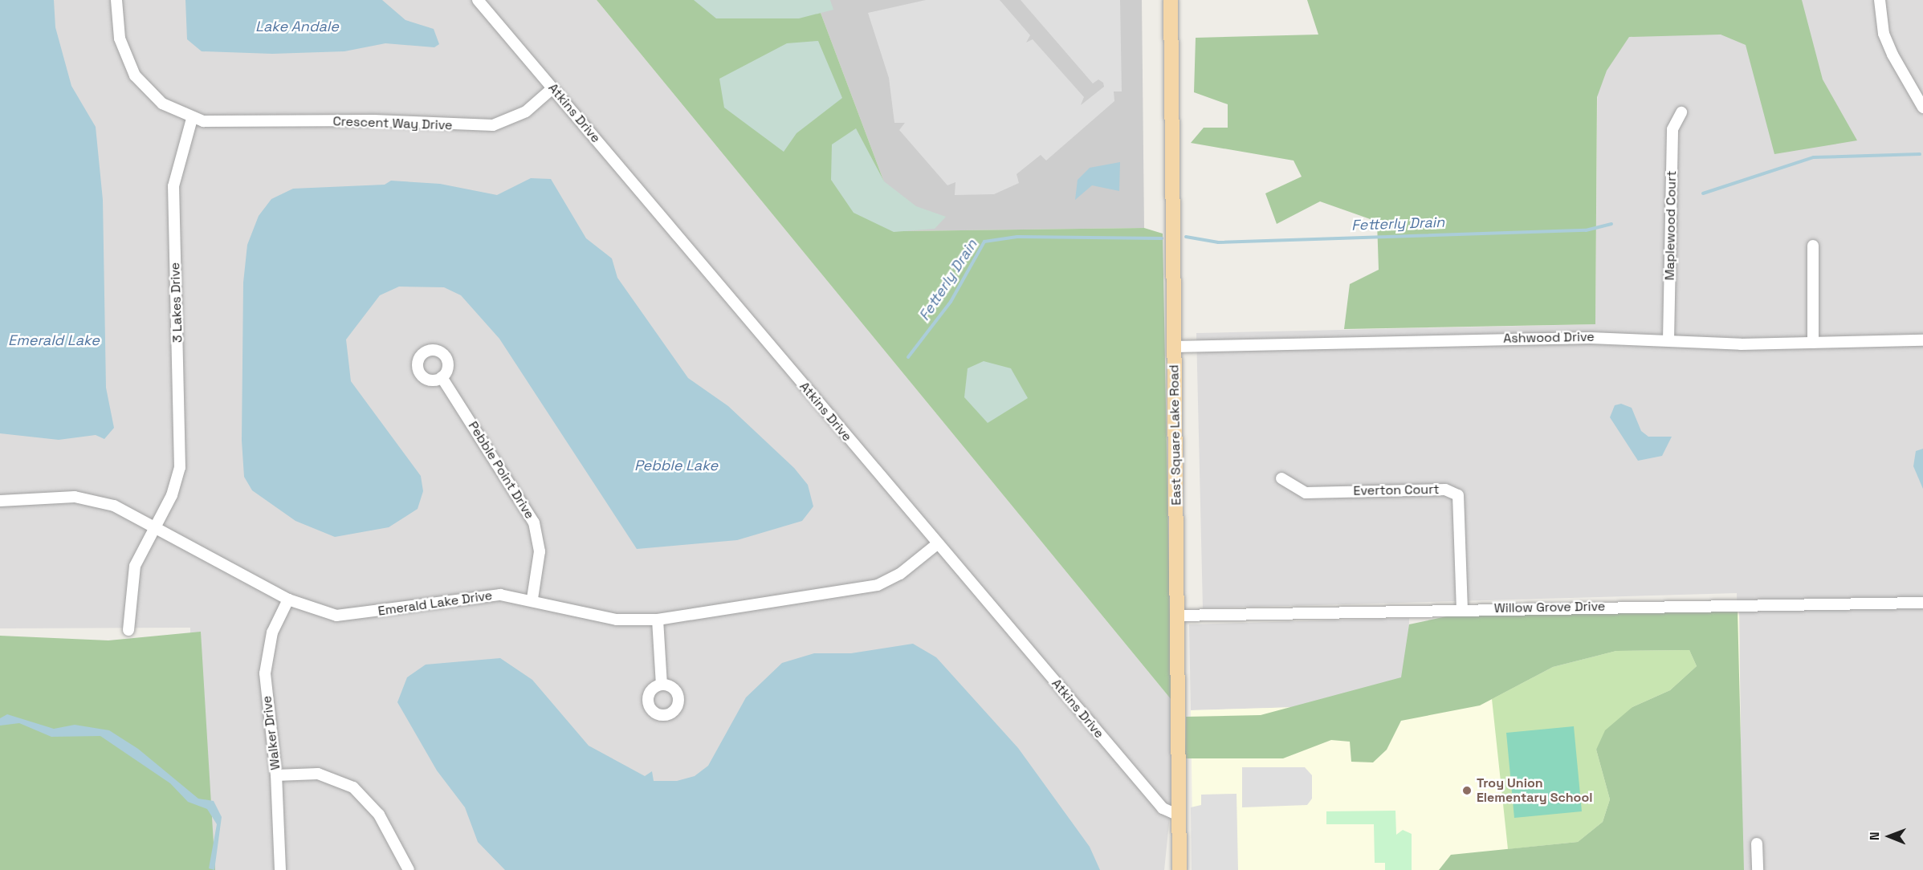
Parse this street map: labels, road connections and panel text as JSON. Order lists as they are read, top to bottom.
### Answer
{
  "streets": {
    "main road": ["East Square Lake Road"],
    "street": [
      "Atkins Drive",
      "Crescent Way Drive",
      "Maplewood Court",
      "3 Lakes Drive",
      "Ashwood Drive",
      "Pebble Point Drive",
      "Everton Court",
      "Emerald Lake Drive",
      "Willow Grove Drive",
      "Walker Drive"
    ]
  },
  "crossings": [
    ["Atkins Drive", "Crescent Way Drive"],
    ["Atkins Drive", "East Square Lake Road"],
    ["Atkins Drive", "Emerald Lake Drive"],
    ["Crescent Way Drive", "3 Lakes Drive"],
    ["Maplewood Court", "Ashwood Drive"],
    ["3 Lakes Drive", "Emerald Lake Drive"],
    ["Ashwood Drive", "East Square Lake Road"],
    ["East Square Lake Road", "Willow Grove Drive"],
    ["Pebble Point Drive", "Emerald Lake Drive"],
    ["Everton Court", "Willow Grove Drive"],
    ["Emerald Lake Drive", "Walker Drive"]
  ],
  "water": [
    "Lake Andale",
    "Fetterly Drain",
    "Emerald Lake",
    "Pebble Lake"
  ],
  "places": ["Troy Union Elementary School"],
  "north": "left"
}
